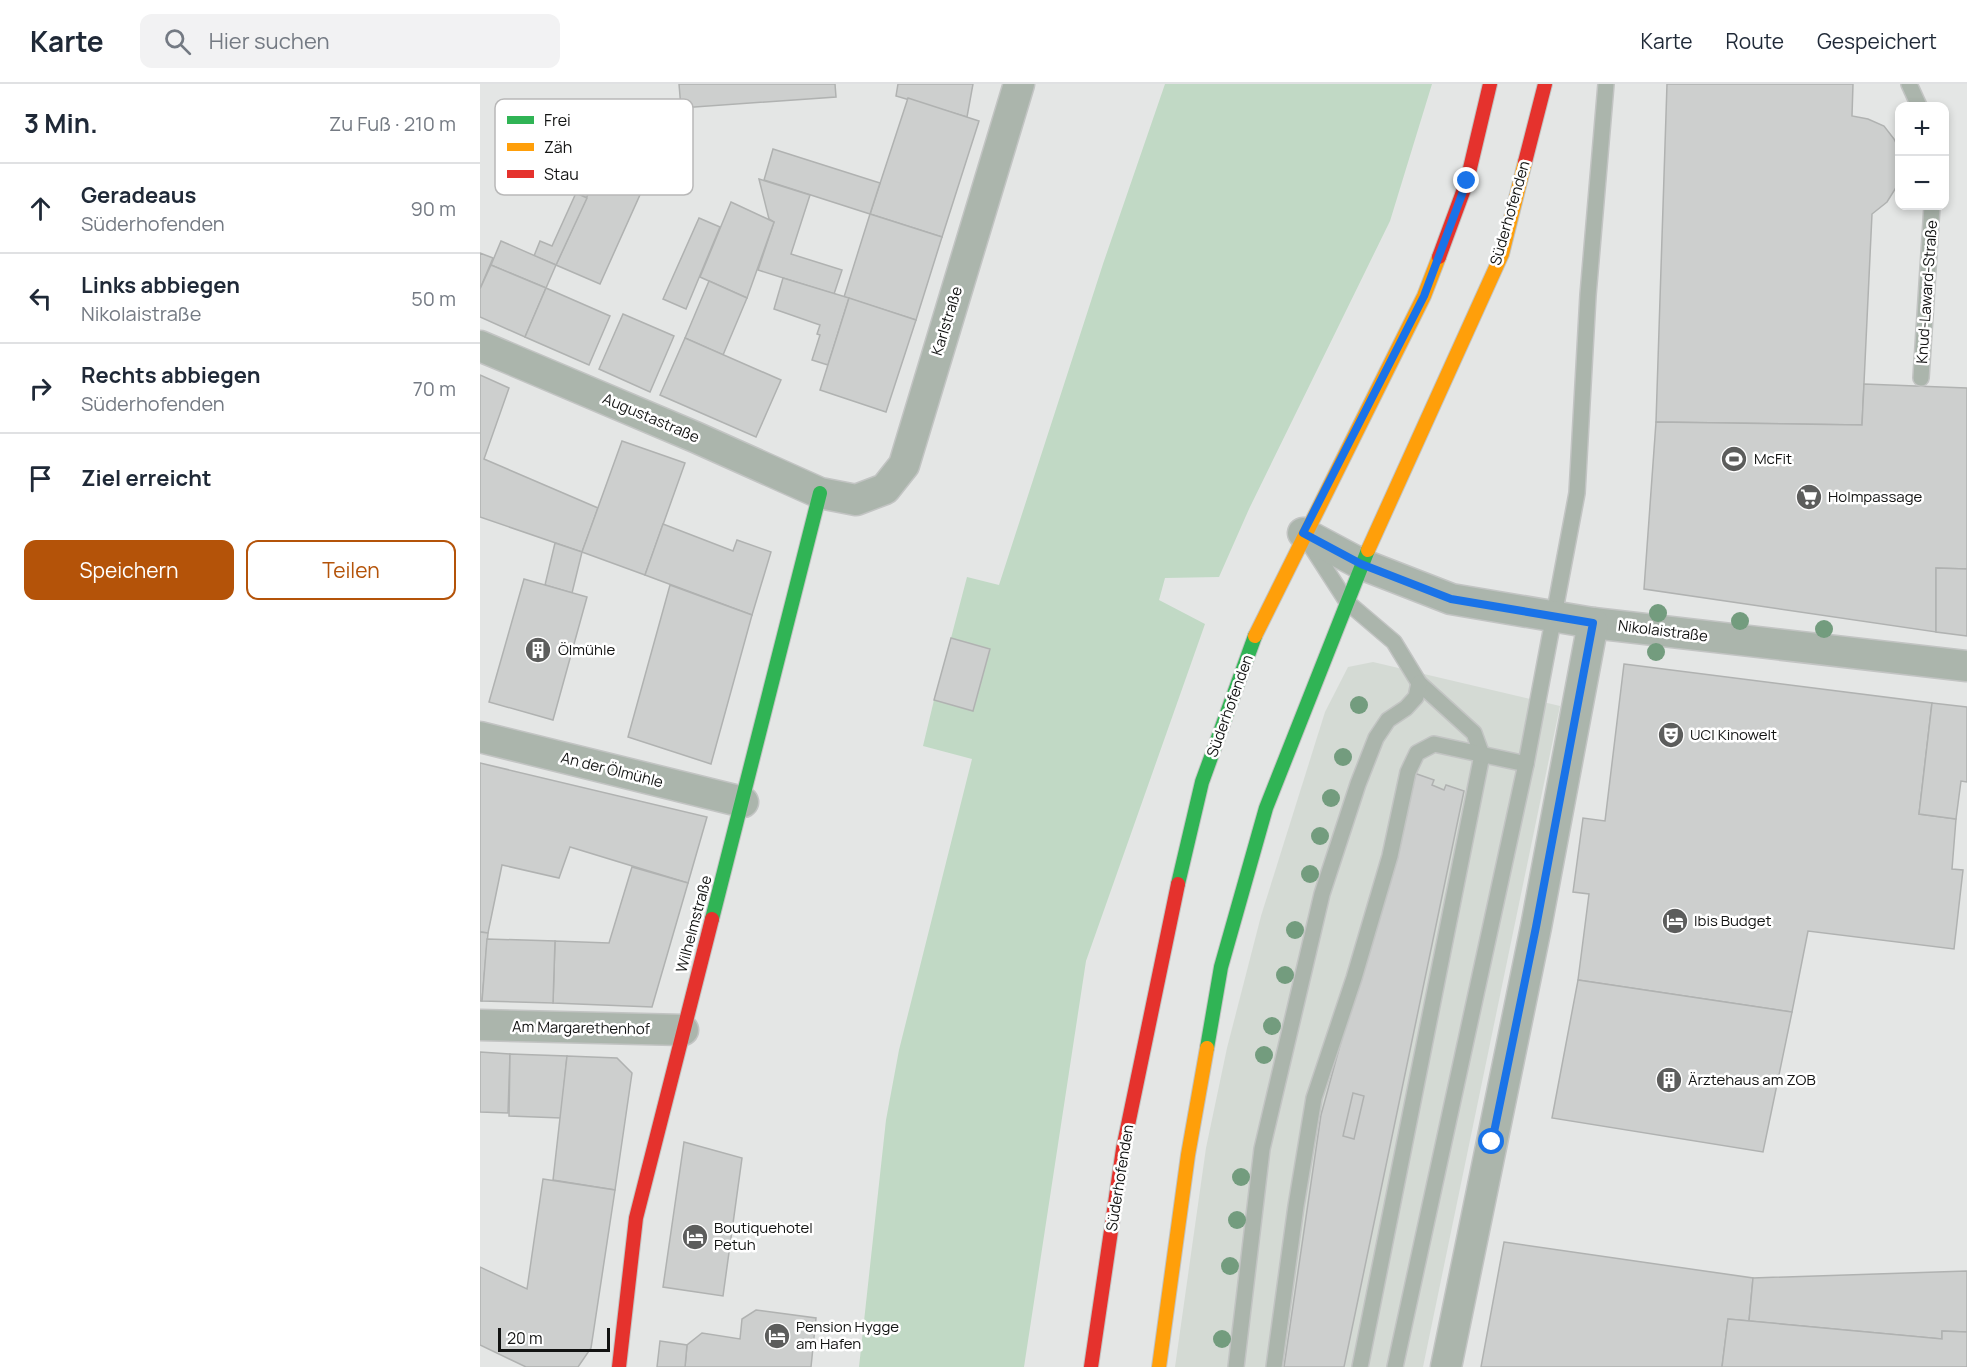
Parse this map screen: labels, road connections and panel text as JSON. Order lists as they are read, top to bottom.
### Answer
{
  "streets": {
    "main road": ["Süderhofenden", "Wilhelmstraße"],
    "street": [
      "Karlstraße",
      "Augustastraße",
      "Nikolaistraße",
      "An der Ölmühle",
      "Am Margarethenhof"
    ],
    "lane": ["Knud-Laward-Straße"]
  },
  "crossings": [
    ["Süderhofenden", "Nikolaistraße"],
    ["Karlstraße", "Augustastraße"],
    ["Karlstraße", "Wilhelmstraße"],
    ["Augustastraße", "Wilhelmstraße"],
    ["An der Ölmühle", "Wilhelmstraße"],
    ["Wilhelmstraße", "Am Margarethenhof"]
  ],
  "places": {
    "sports": ["McFit"],
    "supermarket": ["Holmpassage"],
    "building": ["Ölmühle", "Ärztehaus am ZOB"],
    "theatre": ["UCI Kinowelt"],
    "hotel": ["Ibis Budget", "Boutiquehotel Petuh", "Pension Hygge am Hafen"]
  },
  "legend": ["Frei", "Zäh", "Stau"],
  "scale_bar": "20 m",
  "page": {
    "header": "Karte",
    "search": "Hier suchen",
    "nav": ["Karte", "Route", "Gespeichert"],
    "heading": ["3 Min.", "Zu Fuß · 210 m"],
    "map_buttons": ["+", "−"],
    "list": [
      ["Geradeaus", "Süderhofenden", "90 m"],
      ["Links abbiegen", "Nikolaistraße", "50 m"],
      ["Rechts abbiegen", "Süderhofenden", "70 m"],
      "Ziel erreicht"
    ],
    "buttons": ["Speichern", "Teilen"],
    "scale": "20 m"
  }
}
